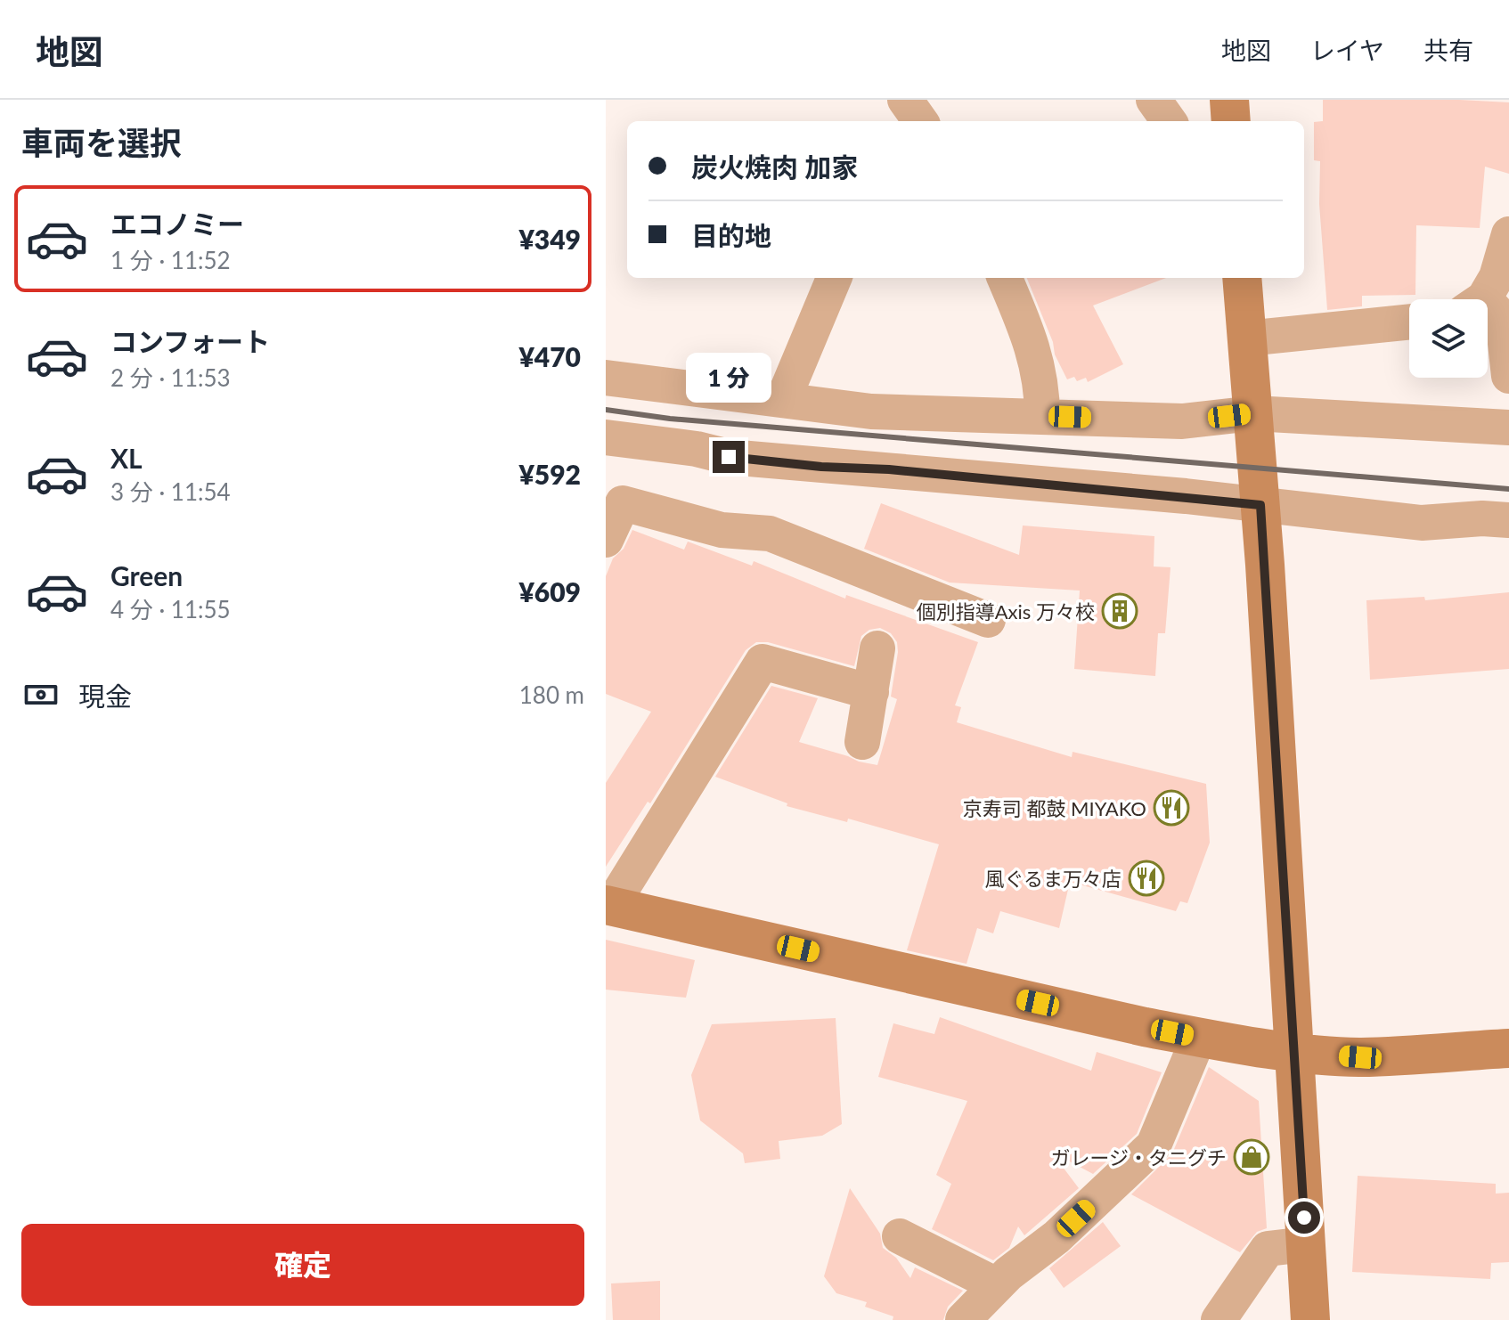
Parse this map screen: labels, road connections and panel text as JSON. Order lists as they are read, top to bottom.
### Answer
{
  "places": {
    "building": ["個別指導Axis 万々校"],
    "restaurant": ["京寿司 都鼓 MIYAKO", "風ぐるま万々店"],
    "shop": ["ガレージ・タニグチ"]
  },
  "page": {
    "header": "地図",
    "nav": ["地図", "レイヤ", "共有"],
    "heading": "車両を選択",
    "banner": ["炭火焼肉 加家", "目的地"],
    "list": [
      {
        "name": "エコノミー",
        "note": "1 分 · 11:52",
        "value": "¥349"
      },
      {
        "name": "コンフォート",
        "note": "2 分 · 11:53",
        "value": "¥470"
      },
      {
        "name": "XL",
        "note": "3 分 · 11:54",
        "value": "¥592"
      },
      {
        "name": "Green",
        "note": "4 分 · 11:55",
        "value": "¥609"
      }
    ],
    "bubble": "1 分",
    "pay": ["現金", "180 m"],
    "buttons": "確定"
  }
}
